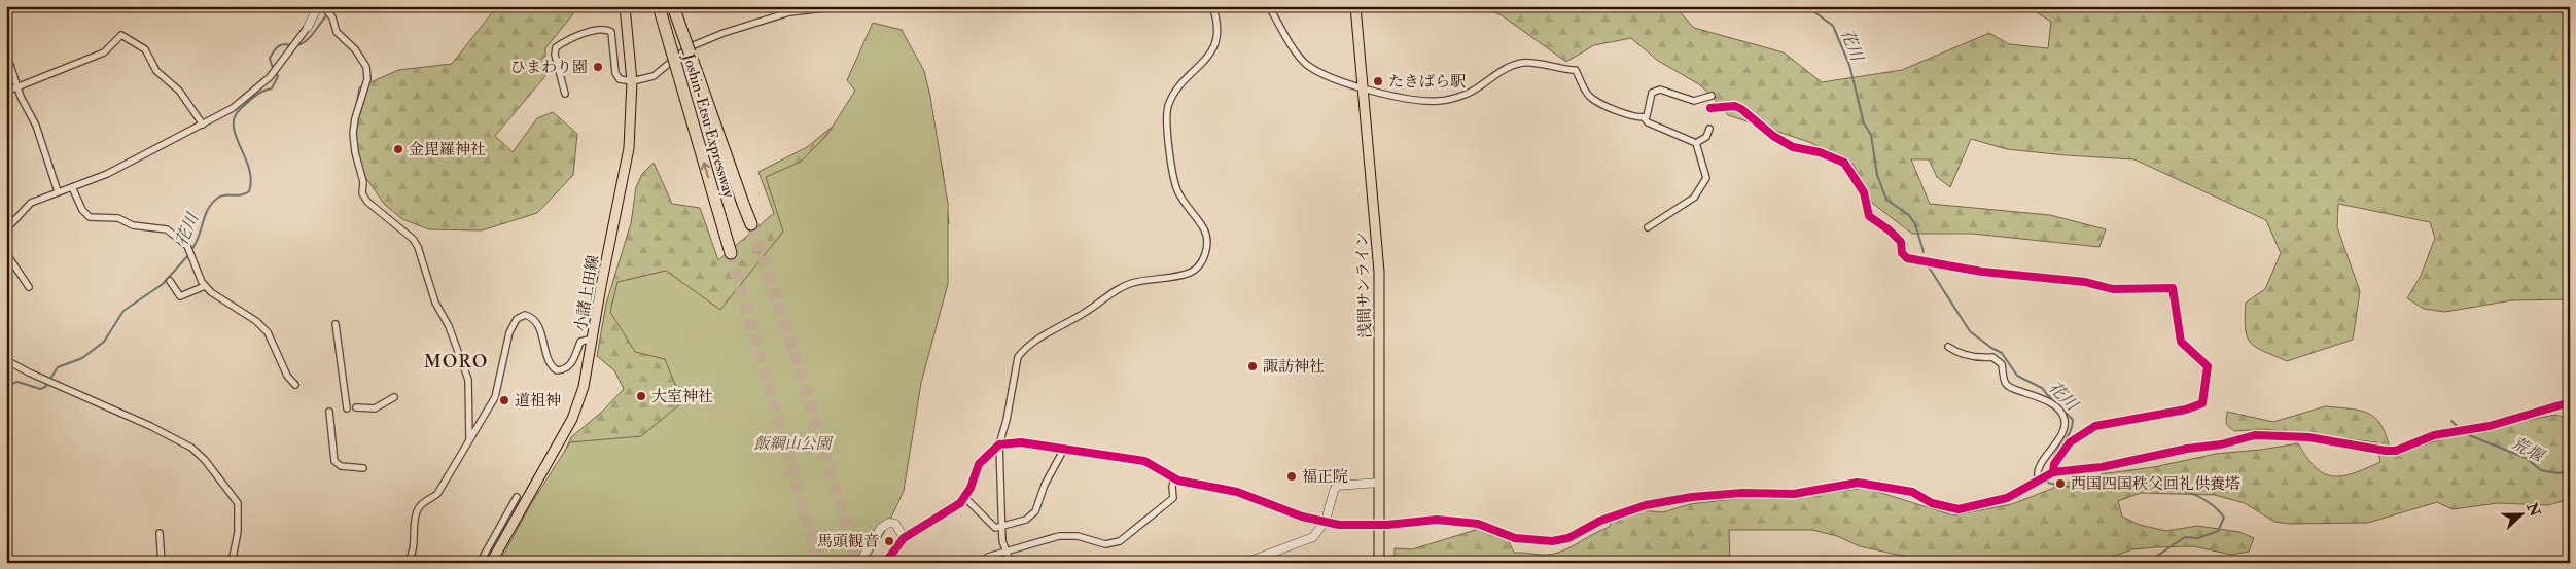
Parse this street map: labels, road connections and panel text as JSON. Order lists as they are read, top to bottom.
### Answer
{
  "streets": {
    "highway": ["Joshin-Etsu Expressway"],
    "main road": ["浅間サンライン", "小諸上田線"]
  },
  "districts": ["MORO"],
  "water": ["花川", "荒堰"],
  "parks": ["飯綱山公園"],
  "places": [
    "ひまわり園",
    "たきばら駅",
    "金毘羅神社",
    "諏訪神社",
    "大室神社",
    "道祖神",
    "福正院",
    "西国四国秩父回礼供養塔",
    "馬頭観音"
  ],
  "north": "right"
}
